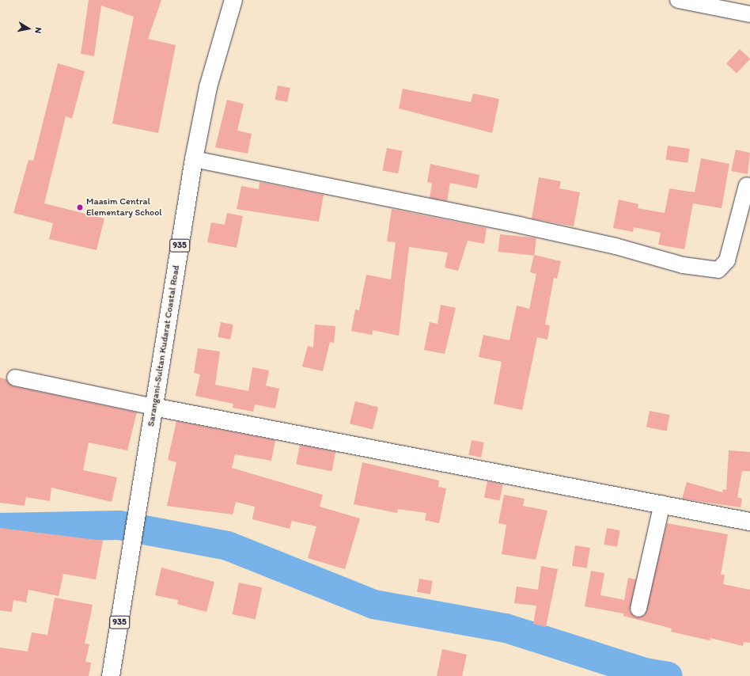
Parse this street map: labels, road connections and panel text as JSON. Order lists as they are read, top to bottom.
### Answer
{
  "streets": {
    "main road": ["935", "Sarangani-Sultan Kudarat Coastal Road"]
  },
  "places": ["Maasim Central Elementary School"],
  "north": "right"
}
